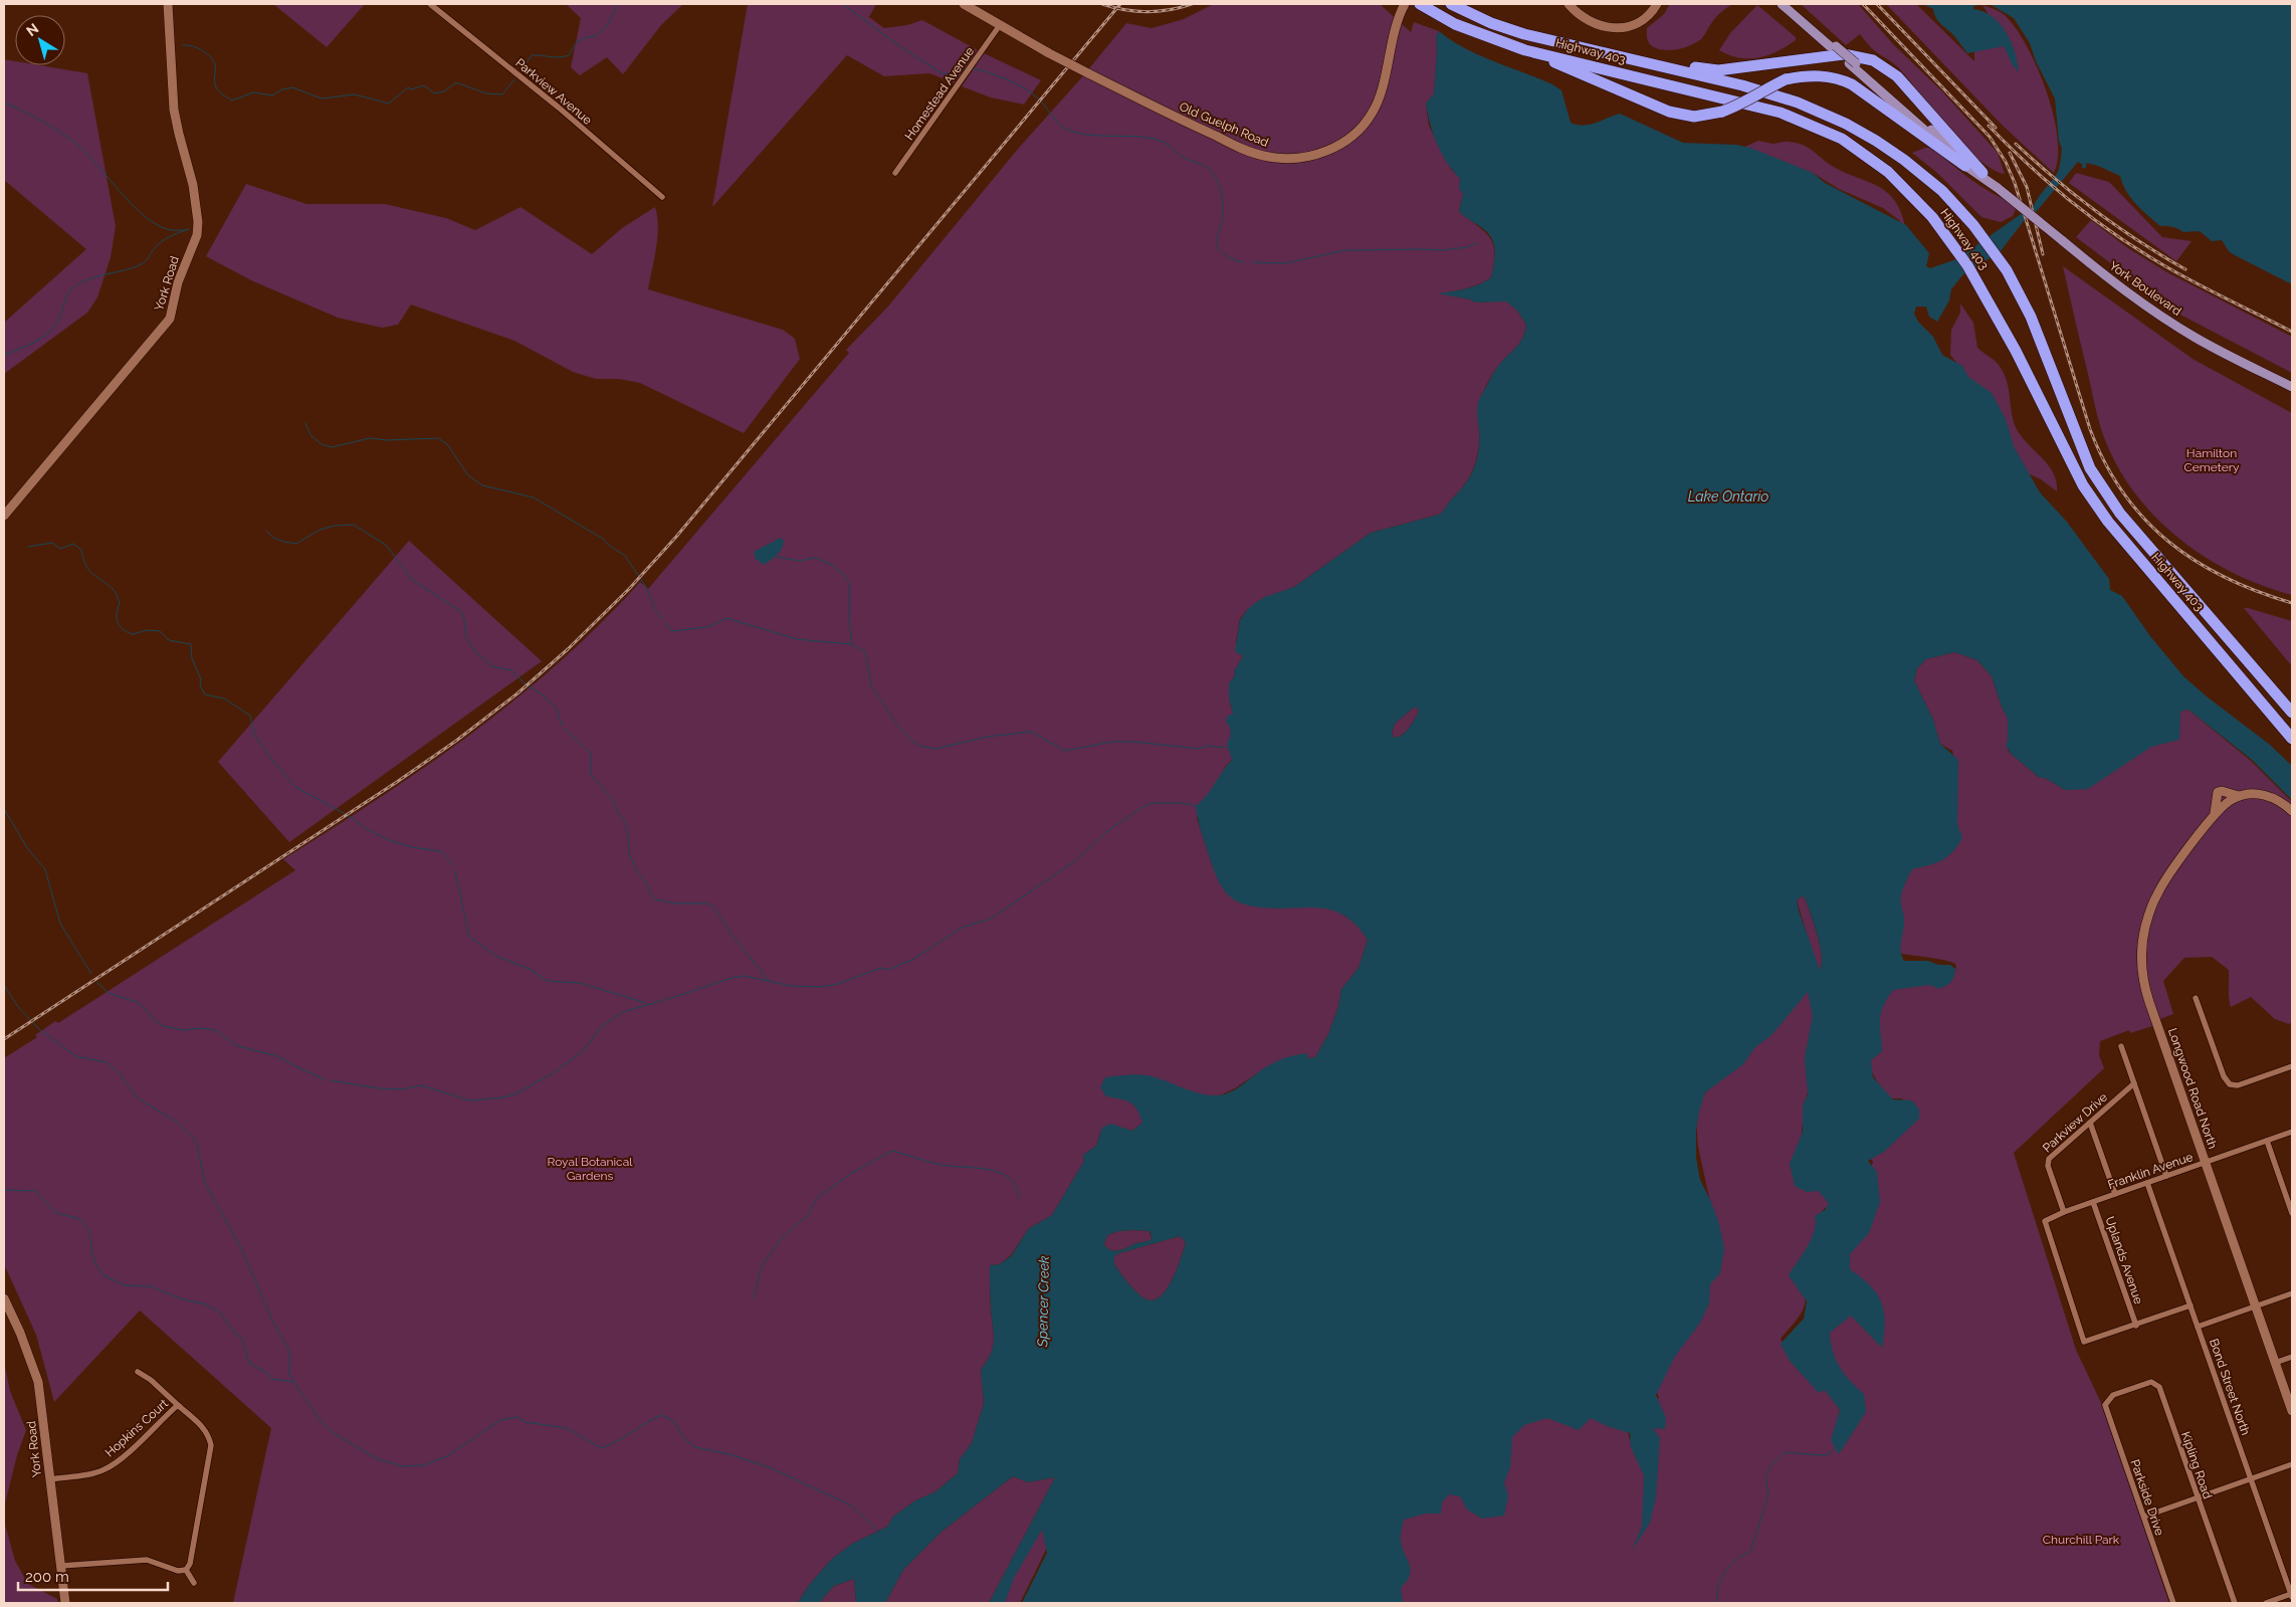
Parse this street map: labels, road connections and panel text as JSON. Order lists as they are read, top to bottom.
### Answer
{
  "streets": {
    "highway": ["Highway 403"],
    "main road": ["York Boulevard"],
    "street": [
      "Parkview Avenue",
      "Homestead Avenue",
      "Old Guelph Road",
      "York Road",
      "Longwood Road North",
      "Parkview Drive",
      "Franklin Avenue",
      "Uplands Avenue",
      "Bond Street North",
      "Hopkins Court",
      "Kipling Road",
      "Parkside Drive"
    ]
  },
  "crossings": [
    ["Homestead Avenue", "Old Guelph Road"],
    ["York Road", "Hopkins Court"],
    ["Longwood Road North", "Franklin Avenue"],
    ["Parkview Drive", "Franklin Avenue"],
    ["Franklin Avenue", "Uplands Avenue"],
    ["Franklin Avenue", "Bond Street North"],
    ["Kipling Road", "Parkside Drive"]
  ],
  "water": ["Lake Ontario", "Spencer Creek"],
  "parks": ["Hamilton Cemetery", "Royal Botanical Gardens", "Churchill Park"],
  "scale_bar": "200 m",
  "north": "top left"
}
